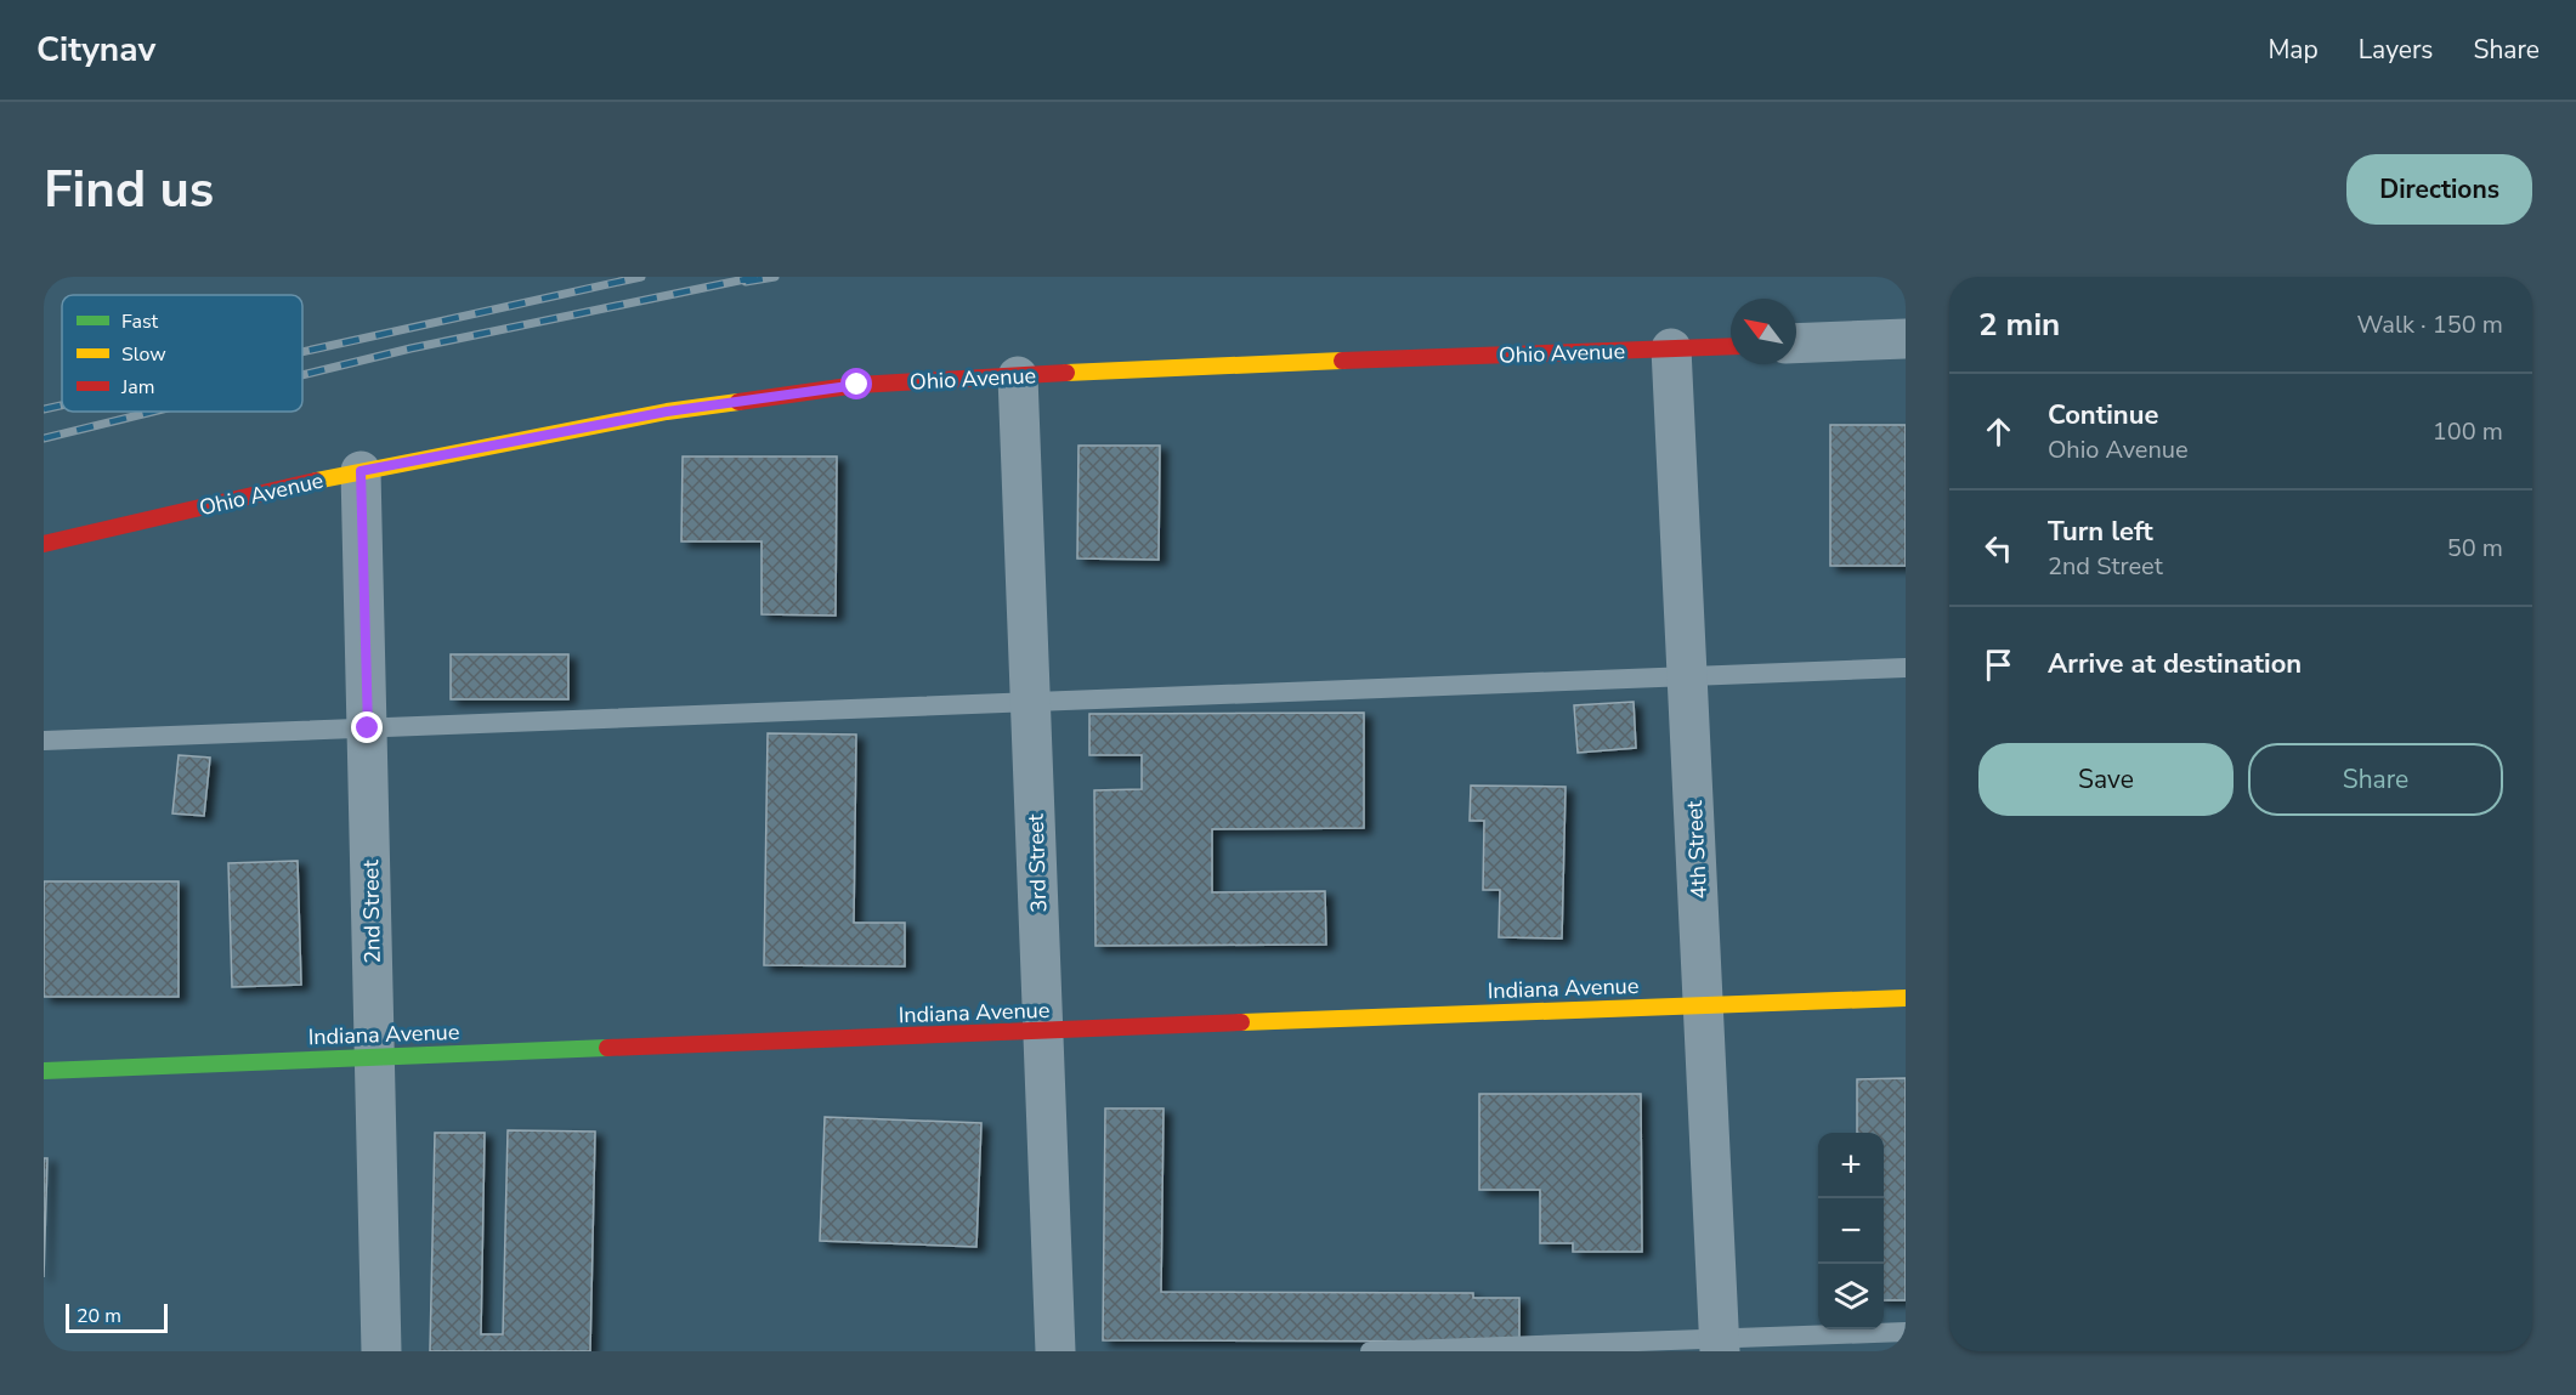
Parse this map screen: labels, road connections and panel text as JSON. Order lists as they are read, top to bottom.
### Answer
{
  "streets": {
    "street": [
      "Ohio Avenue",
      "4th Street",
      "3rd Street",
      "2nd Street",
      "Indiana Avenue"
    ]
  },
  "crossings": [
    ["Ohio Avenue", "4th Street"],
    ["Ohio Avenue", "3rd Street"],
    ["Ohio Avenue", "2nd Street"],
    ["4th Street", "Indiana Avenue"],
    ["3rd Street", "Indiana Avenue"],
    ["2nd Street", "Indiana Avenue"]
  ],
  "legend": ["Fast", "Slow", "Jam"],
  "scale_bar": "20 m",
  "north": "top left",
  "page": {
    "header": "Citynav",
    "nav": ["Map", "Layers", "Share"],
    "buttons": [
      "Directions",
      ["Save", "Share"]
    ],
    "title": "Find us",
    "heading": ["2 min", "Walk · 150 m"],
    "list": [
      ["Continue", "Ohio Avenue", "100 m"],
      ["Turn left", "2nd Street", "50 m"],
      "Arrive at destination"
    ],
    "map_buttons": ["+", "−"],
    "scale": "20 m"
  }
}
